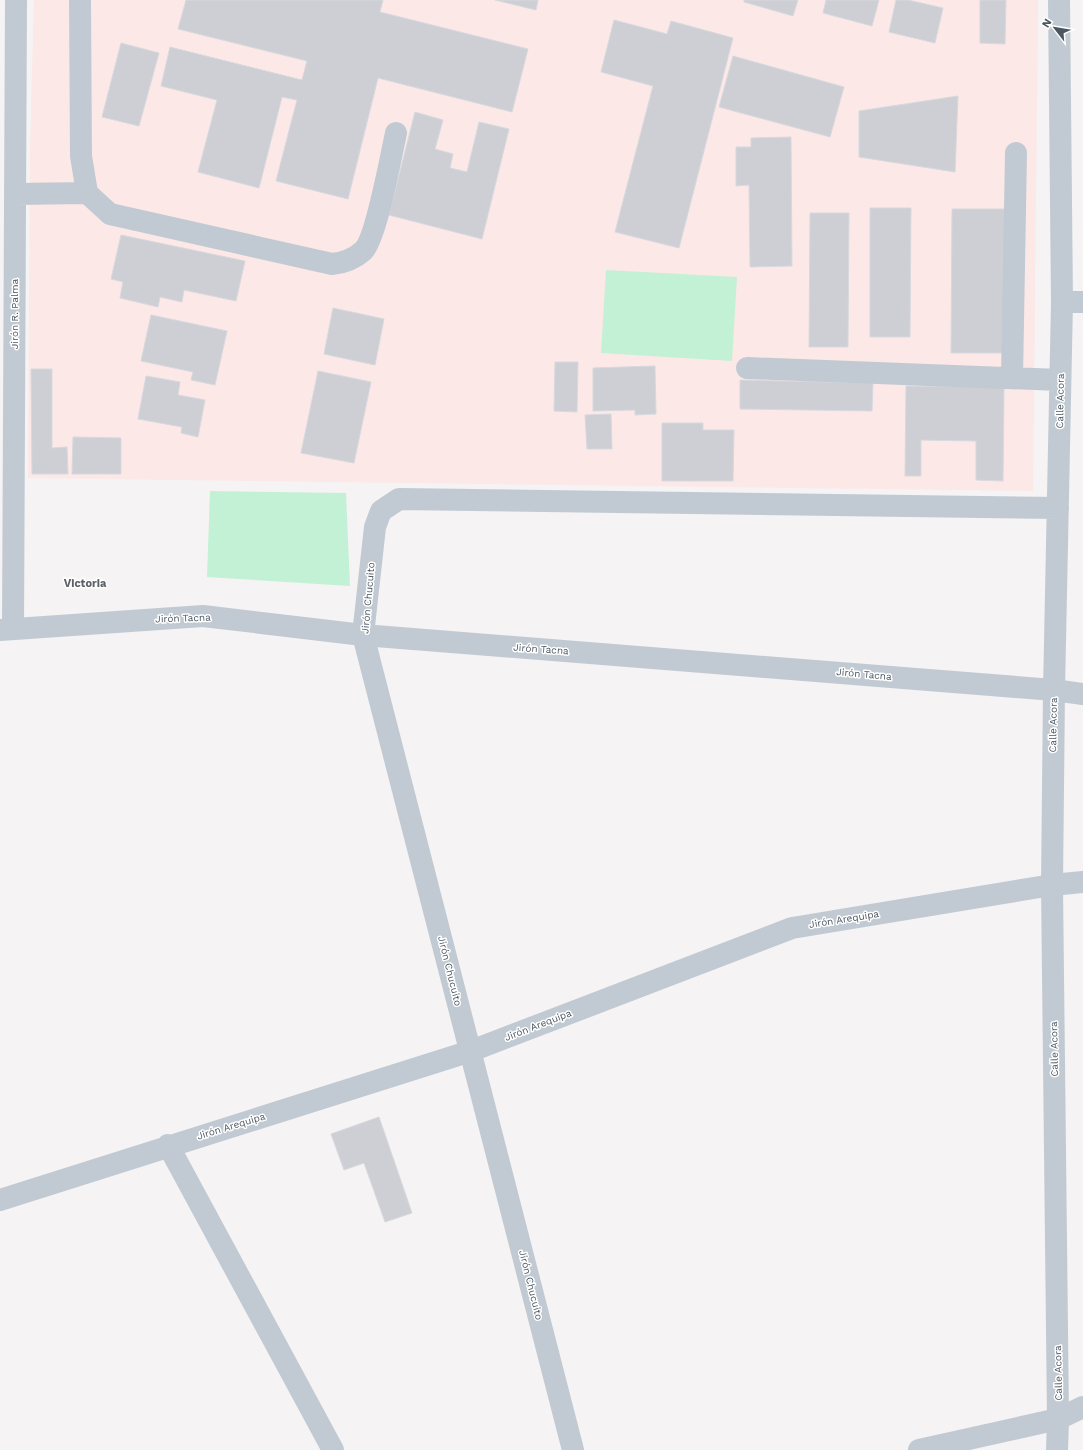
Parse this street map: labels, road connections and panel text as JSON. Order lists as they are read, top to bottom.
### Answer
{
  "streets": {
    "street": [
      "Jirón R. Palma",
      "Calle Acora",
      "Jirón Chucuito",
      "Jirón Tacna",
      "Jirón Arequipa"
    ]
  },
  "crossings": [
    ["Jirón R. Palma", "Jirón Tacna"],
    ["Calle Acora", "Jirón Chucuito"],
    ["Calle Acora", "Jirón Tacna"],
    ["Calle Acora", "Jirón Arequipa"],
    ["Jirón Chucuito", "Jirón Tacna"],
    ["Jirón Chucuito", "Jirón Arequipa"]
  ],
  "districts": ["Victoria"],
  "north": "top left"
}
